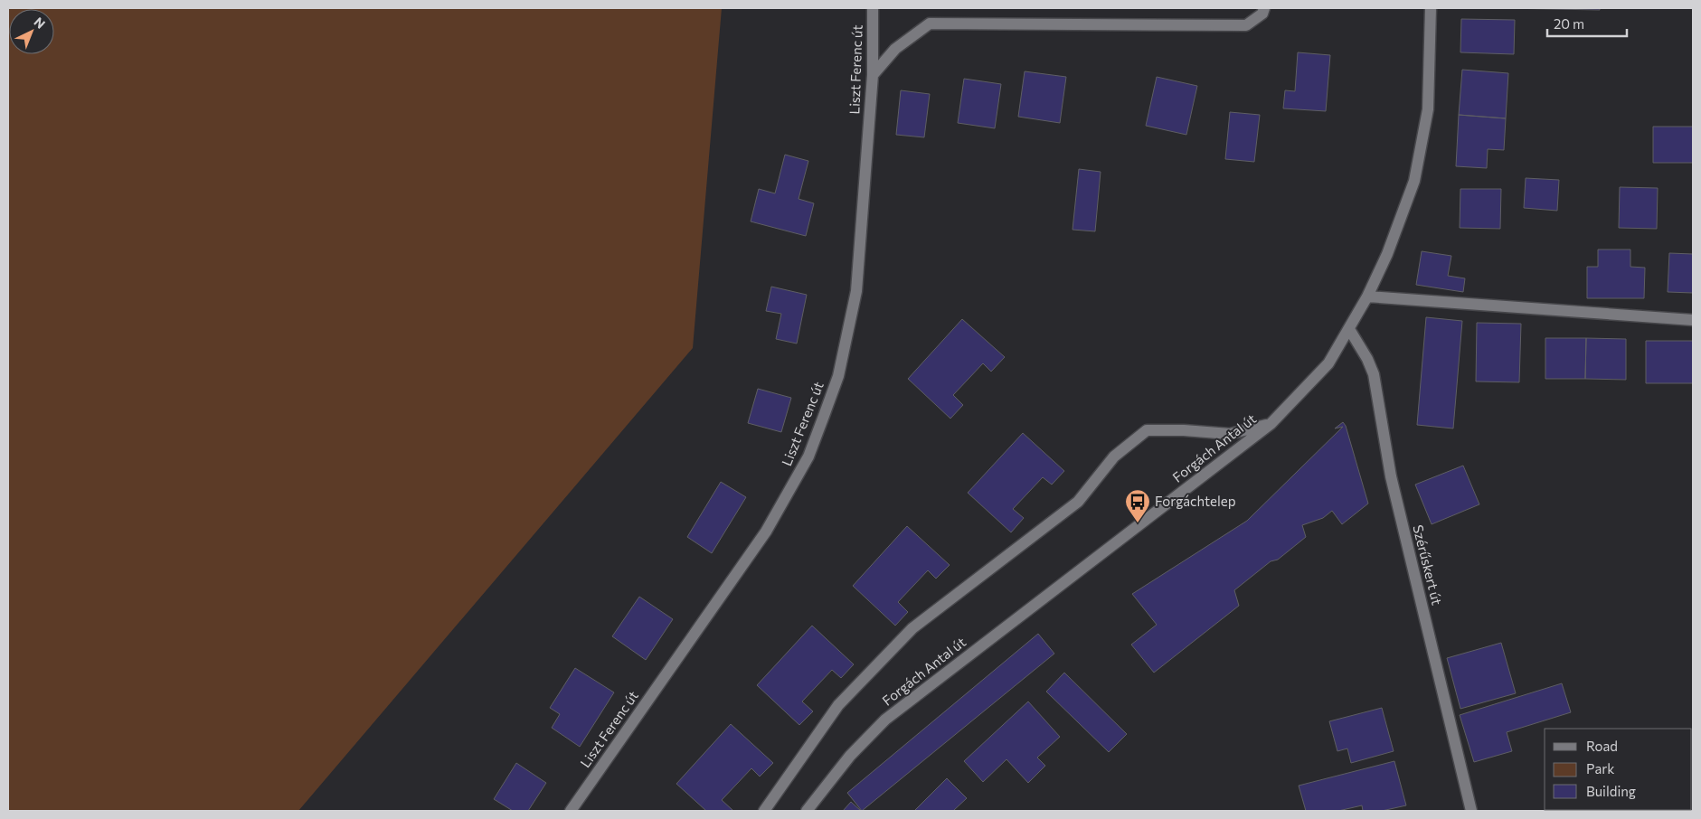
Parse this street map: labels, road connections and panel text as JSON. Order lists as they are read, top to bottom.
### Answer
{
  "streets": {
    "street": ["Liszt Ferenc út", "Forgách Antal út", "Szérűskert út"]
  },
  "crossings": [
    ["Forgách Antal út", "Szérűskert út"]
  ],
  "places": {
    "bus stop": ["Forgáchtelep"]
  },
  "legend": ["Road", "Park", "Building"],
  "scale_bar": "20 m",
  "north": "top right"
}
